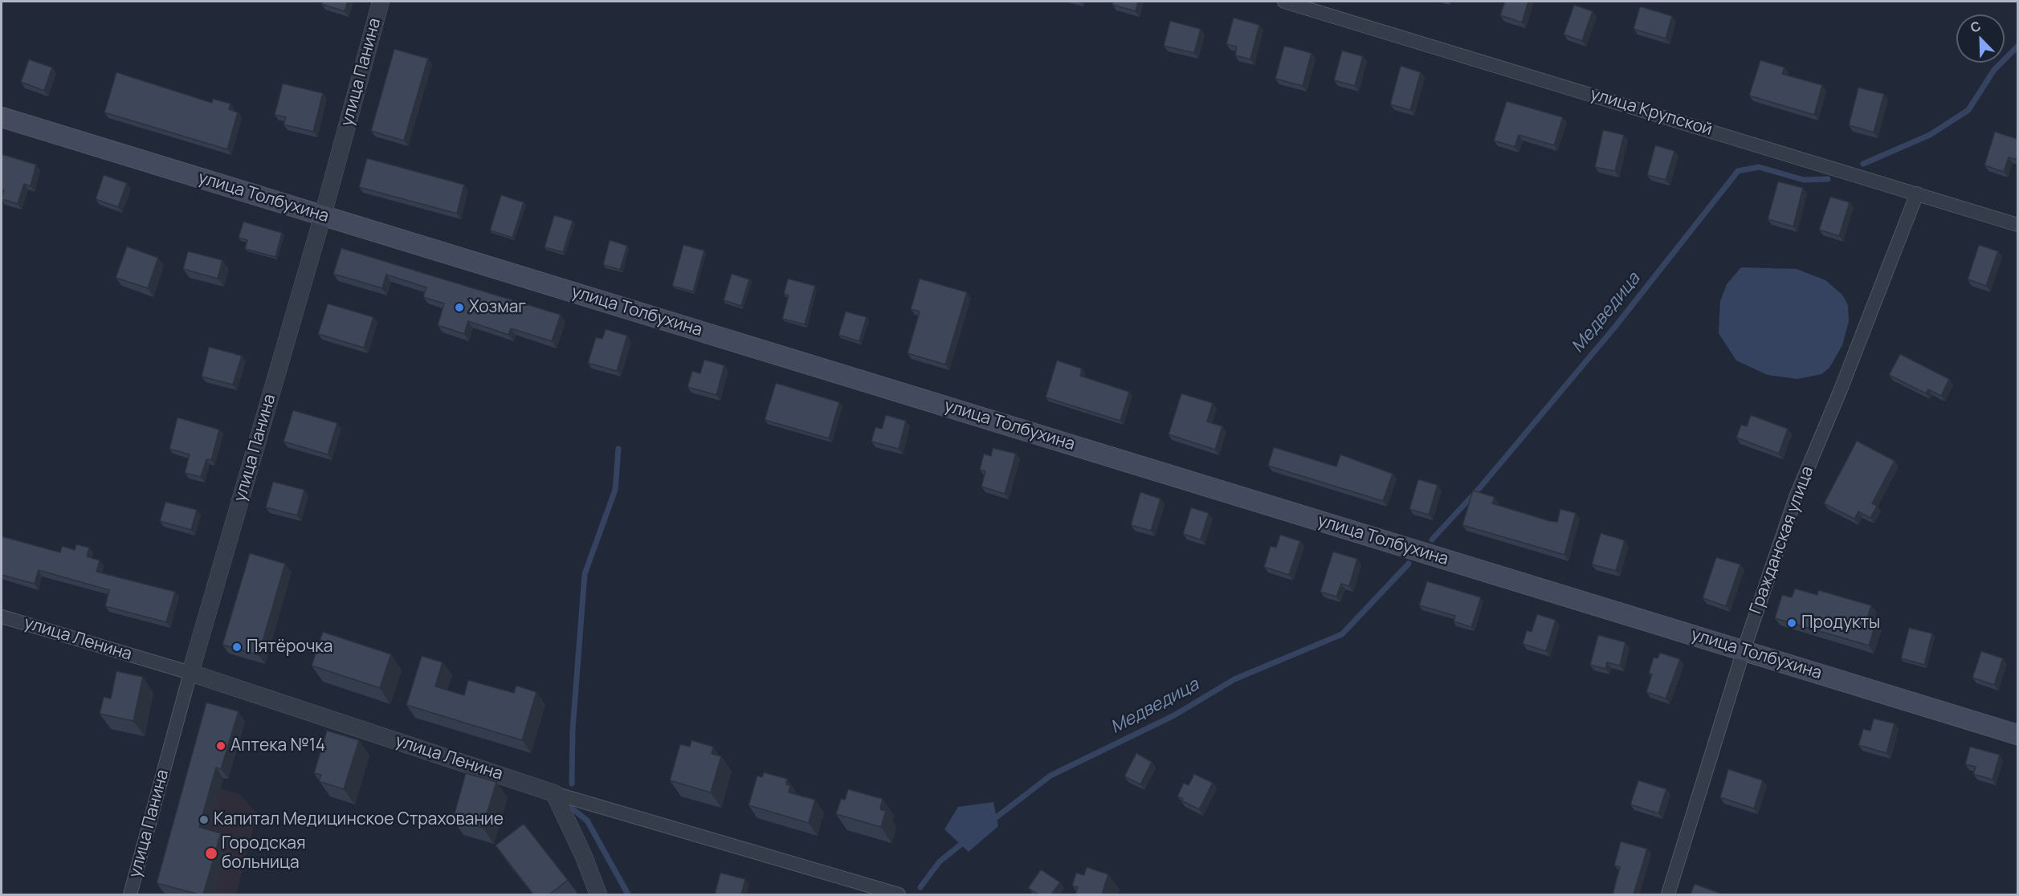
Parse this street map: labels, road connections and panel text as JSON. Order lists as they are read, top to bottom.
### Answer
{
  "streets": {
    "main road": ["улица Толбухина"],
    "street": [
      "улица Панина",
      "улица Крупской",
      "Гражданская улица",
      "улица Ленина"
    ]
  },
  "crossings": [
    ["улица Панина", "улица Толбухина"],
    ["улица Панина", "улица Ленина"],
    ["улица Крупской", "Гражданская улица"],
    ["улица Толбухина", "Гражданская улица"]
  ],
  "water": ["Медведица"],
  "places": [
    "Хозмаг",
    "Продукты",
    "Пятёрочка",
    "Аптека №14",
    "Капитал Медицинское Страхование",
    "Городская больница"
  ],
  "north": "top left"
}
